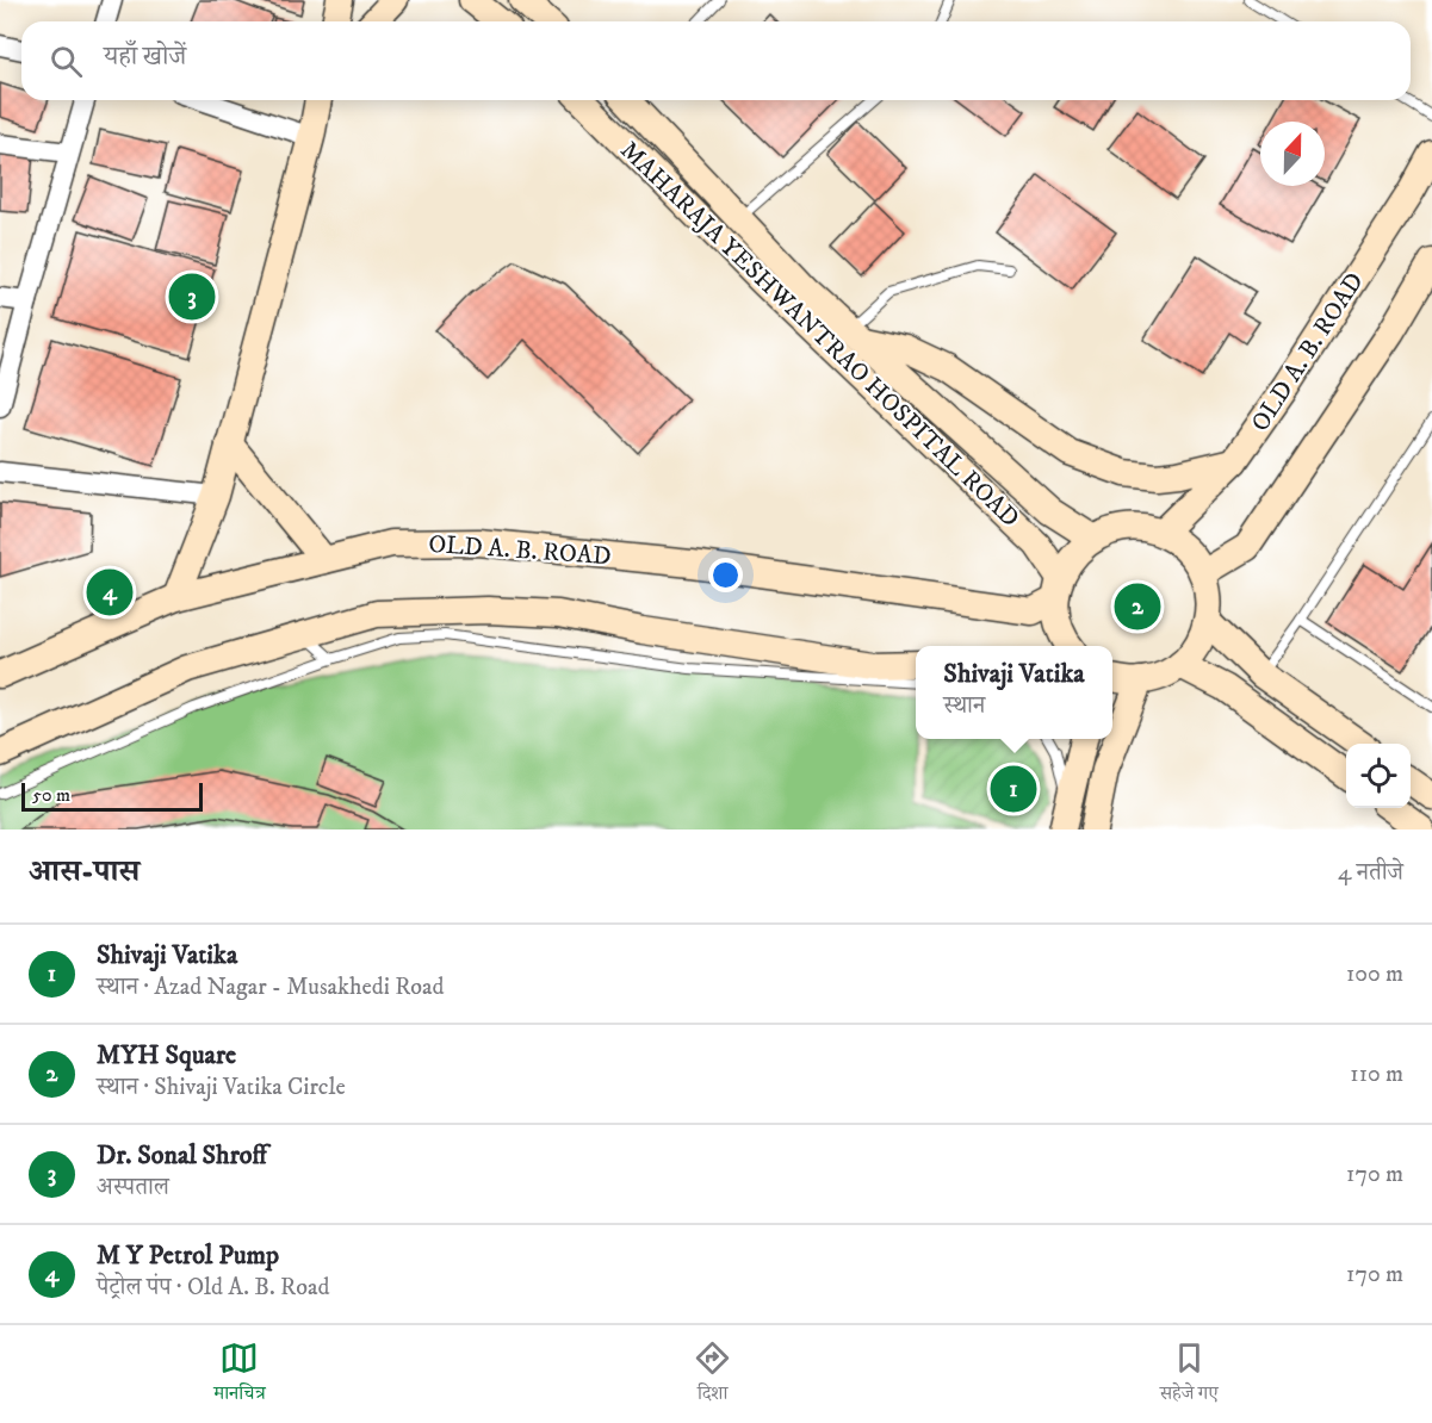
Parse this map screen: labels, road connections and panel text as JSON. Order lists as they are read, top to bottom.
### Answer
{
  "streets": {
    "main road": ["MAHARAJA YESHWANTRAO HOSPITAL ROAD", "OLD A. B. ROAD"]
  },
  "crossings": [
    ["MAHARAJA YESHWANTRAO HOSPITAL ROAD", "OLD A. B. ROAD"]
  ],
  "scale_bar": "50 m",
  "north": "top",
  "page": {
    "search": "यहाँ खोजें",
    "pins": [
      "3",
      "4",
      "2",
      "1"
    ],
    "popup": ["Shivaji Vatika", "स्थान"],
    "scale": "50 m",
    "heading": ["आस-पास", "4 नतीजे"],
    "list": [
      {
        "mark": "1",
        "name": "Shivaji Vatika",
        "note": "स्थान · Azad Nagar - Musakhedi Road",
        "value": "100 m"
      },
      {
        "mark": "2",
        "name": "MYH Square",
        "note": "स्थान · Shivaji Vatika Circle",
        "value": "110 m"
      },
      {
        "mark": "3",
        "name": "Dr. Sonal Shroff",
        "note": "अस्पताल",
        "value": "170 m"
      },
      {
        "mark": "4",
        "name": "M Y Petrol Pump",
        "note": "पेट्रोल पंप · Old A. B. Road",
        "value": "170 m"
      }
    ],
    "nav": ["मानचित्र", "दिशा", "सहेजे गए"]
  }
}
